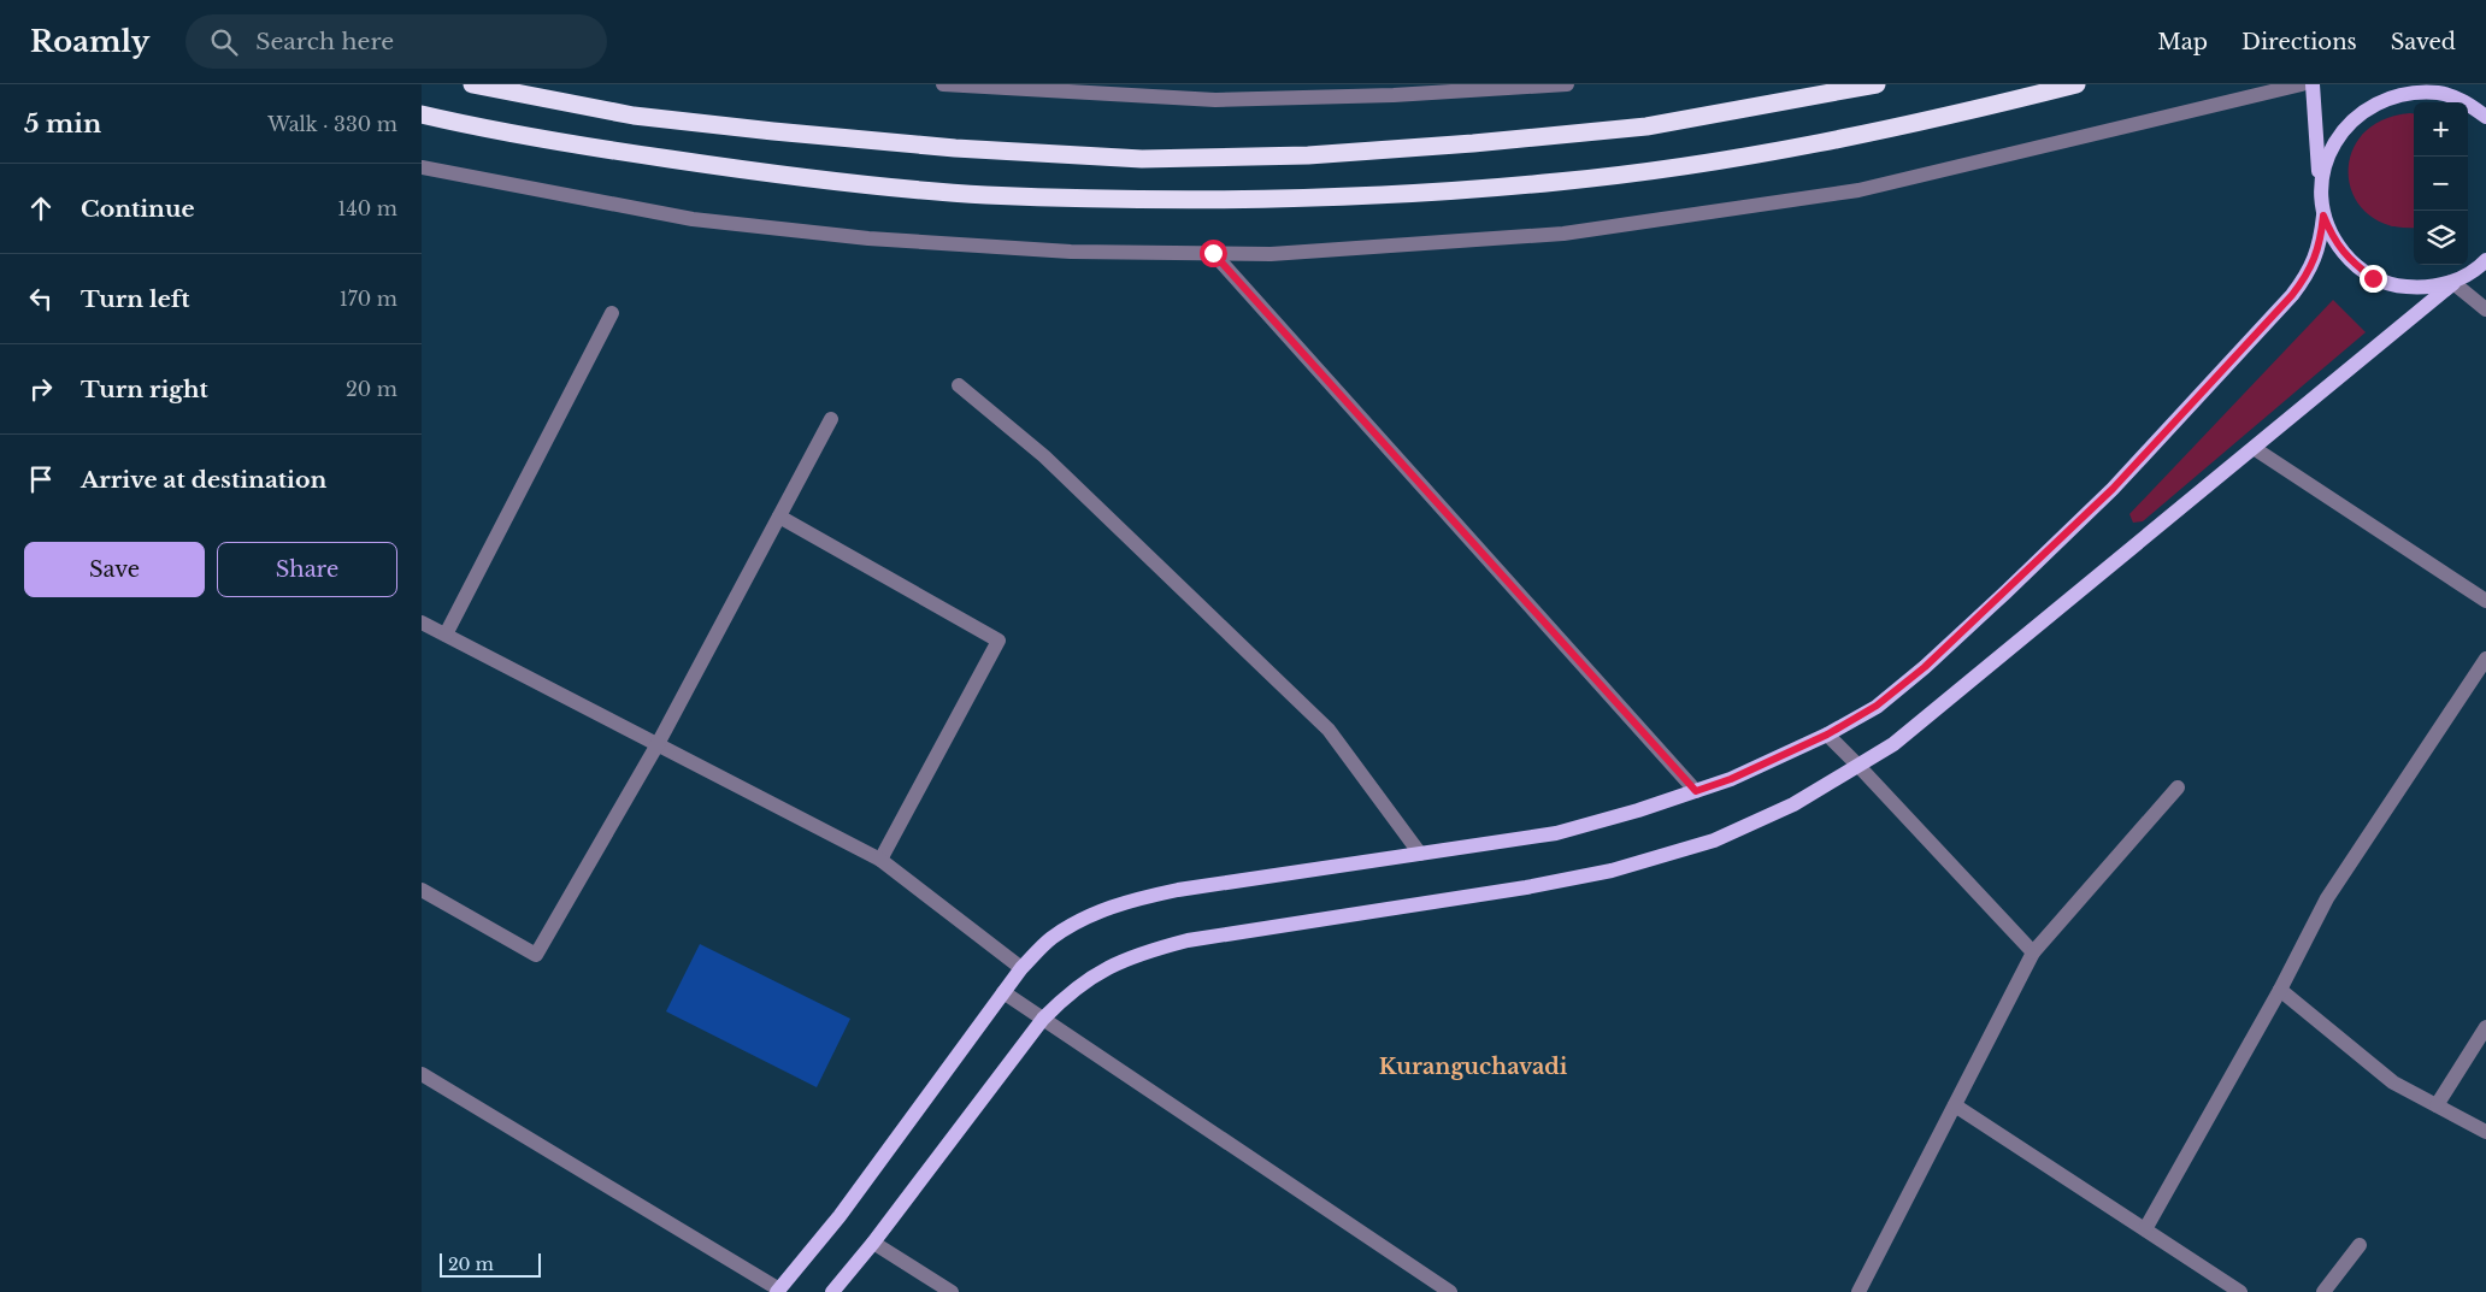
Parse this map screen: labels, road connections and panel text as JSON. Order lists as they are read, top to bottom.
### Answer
{
  "districts": ["Kuranguchavadi"],
  "scale_bar": "20 m",
  "page": {
    "header": "Roamly",
    "search": "Search here",
    "nav": ["Map", "Directions", "Saved"],
    "heading": ["5 min", "Walk · 330 m"],
    "map_buttons": ["+", "−"],
    "list": [
      ["Continue", "140 m"],
      ["Turn left", "170 m"],
      ["Turn right", "20 m"],
      "Arrive at destination"
    ],
    "buttons": ["Save", "Share"],
    "scale": "20 m"
  }
}
